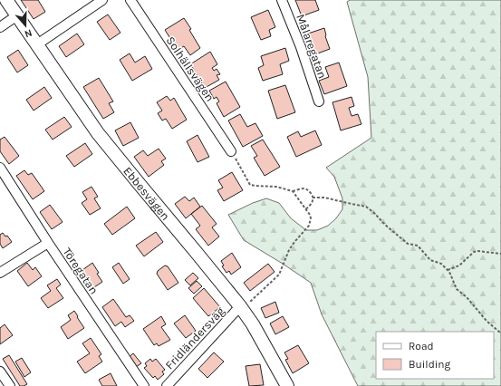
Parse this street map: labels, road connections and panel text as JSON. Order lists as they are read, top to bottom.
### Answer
{
  "streets": {
    "street": [
      "Målaregatan",
      "Solhällsvägen",
      "Ebbesvägen",
      "Töregatan",
      "Fridländersväg"
    ]
  },
  "crossings": [
    ["Ebbesvägen", "Fridländersväg"]
  ],
  "legend": ["Road", "Building"],
  "north": "bottom"
}
